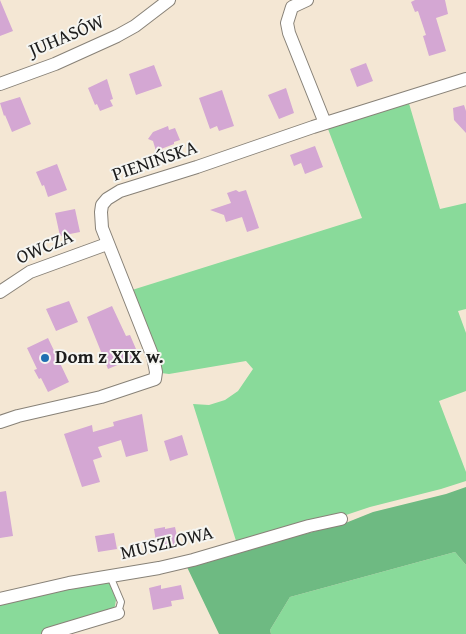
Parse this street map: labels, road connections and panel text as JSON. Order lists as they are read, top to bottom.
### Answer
{
  "streets": {
    "street": [
      "JUHASÓW",
      "PIENIŃSKA",
      "OWCZA",
      "MUSZLOWA"
    ]
  },
  "crossings": [
    ["PIENIŃSKA", "OWCZA"]
  ],
  "places": ["Dom z XIX w."]
}
